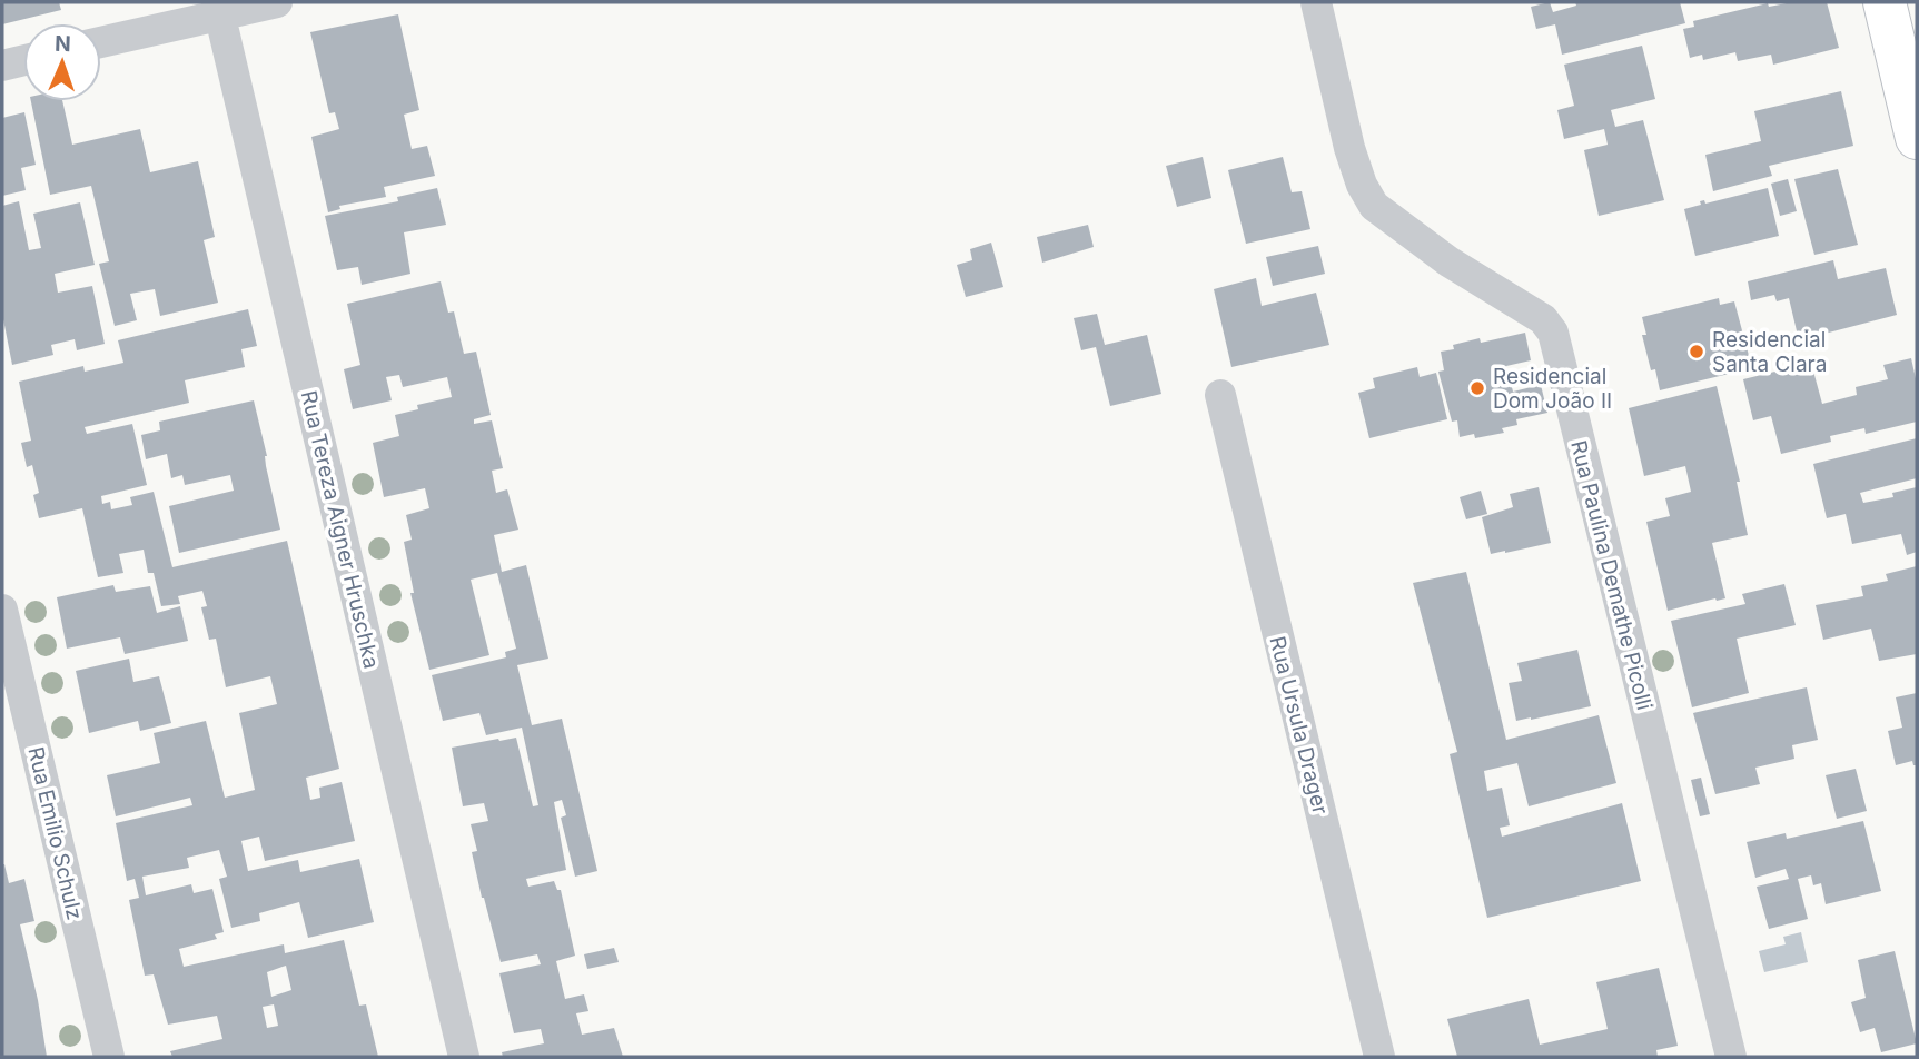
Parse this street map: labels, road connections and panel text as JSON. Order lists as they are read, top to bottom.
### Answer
{
  "streets": {
    "street": [
      "Rua Tereza Aigner Hruschka",
      "Rua Paulina Demathe Picolli",
      "Rua Ursula Drager",
      "Rua Emilio Schulz"
    ]
  },
  "places": ["Residencial Santa Clara", "Residencial Dom João II"],
  "north": "top"
}
